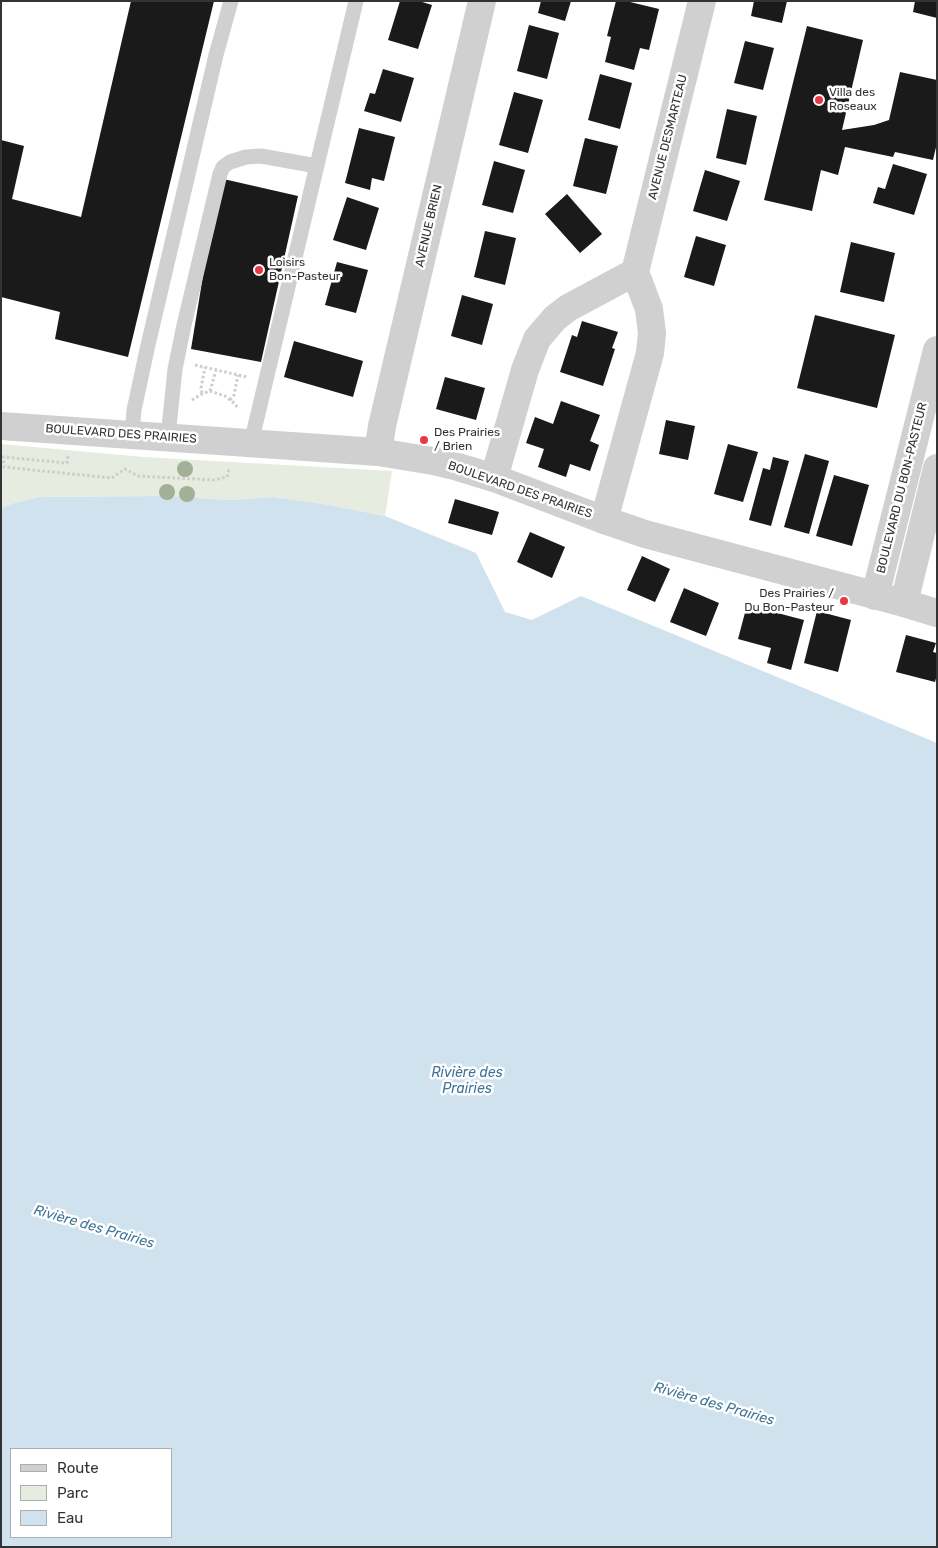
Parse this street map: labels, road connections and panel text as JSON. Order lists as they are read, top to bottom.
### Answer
{
  "streets": {
    "street": [
      "AVENUE DESMARTEAU",
      "AVENUE BRIEN",
      "BOULEVARD DES PRAIRIES",
      "BOULEVARD DU BON-PASTEUR"
    ]
  },
  "crossings": [
    ["AVENUE BRIEN", "BOULEVARD DES PRAIRIES"],
    ["BOULEVARD DES PRAIRIES", "BOULEVARD DU BON-PASTEUR"]
  ],
  "water": ["Rivière des Prairies"],
  "places": [
    "Villa des Roseaux",
    "Loisirs Bon-Pasteur",
    "Des Prairies / Brien",
    "Des Prairies / Du Bon-Pasteur"
  ],
  "legend": ["Route", "Parc", "Eau"]
}
